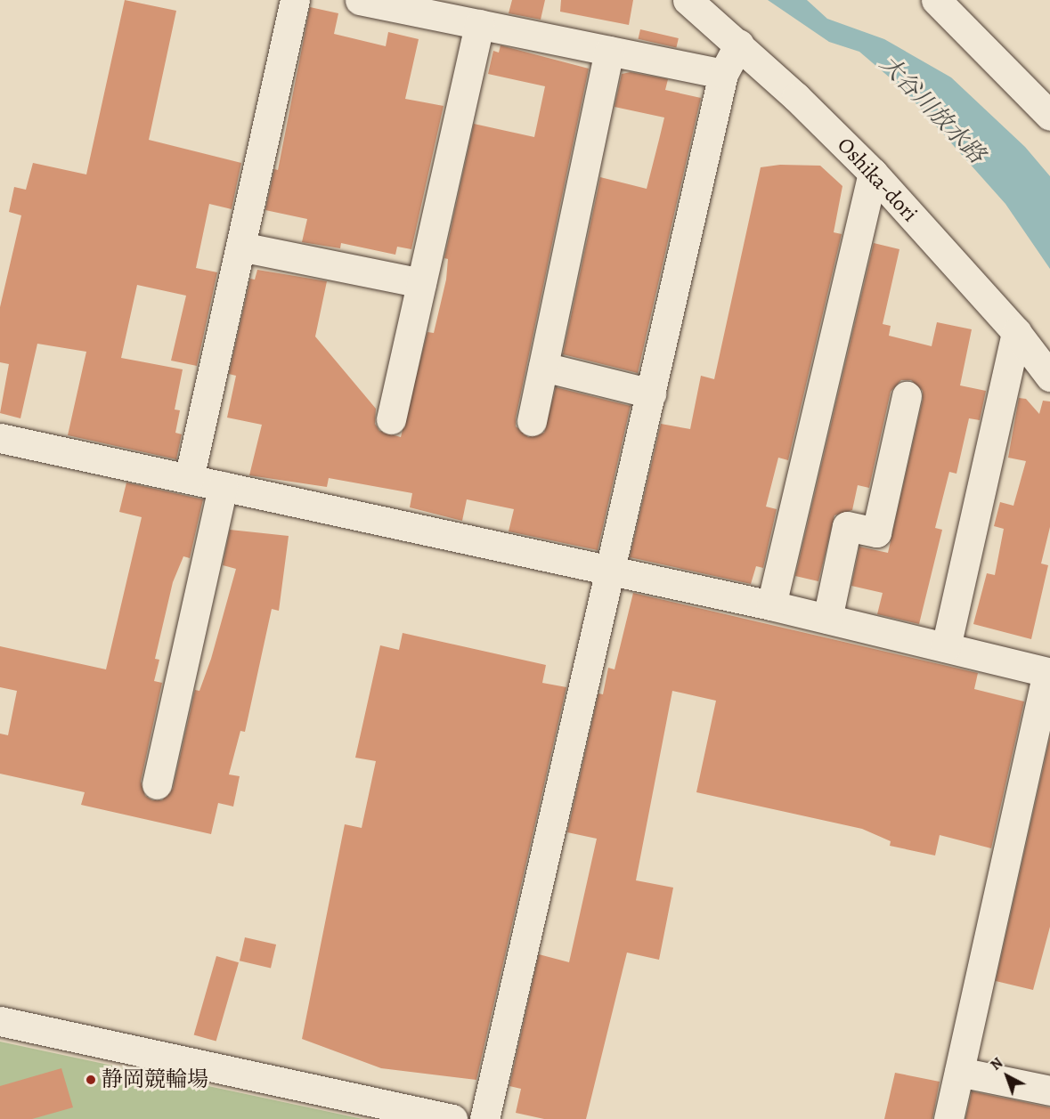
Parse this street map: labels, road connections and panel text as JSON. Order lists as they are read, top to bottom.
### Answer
{
  "streets": {
    "street": ["Oshika-dori"]
  },
  "water": ["大谷川放水路"],
  "places": ["静岡競輪場"],
  "north": "top left"
}
